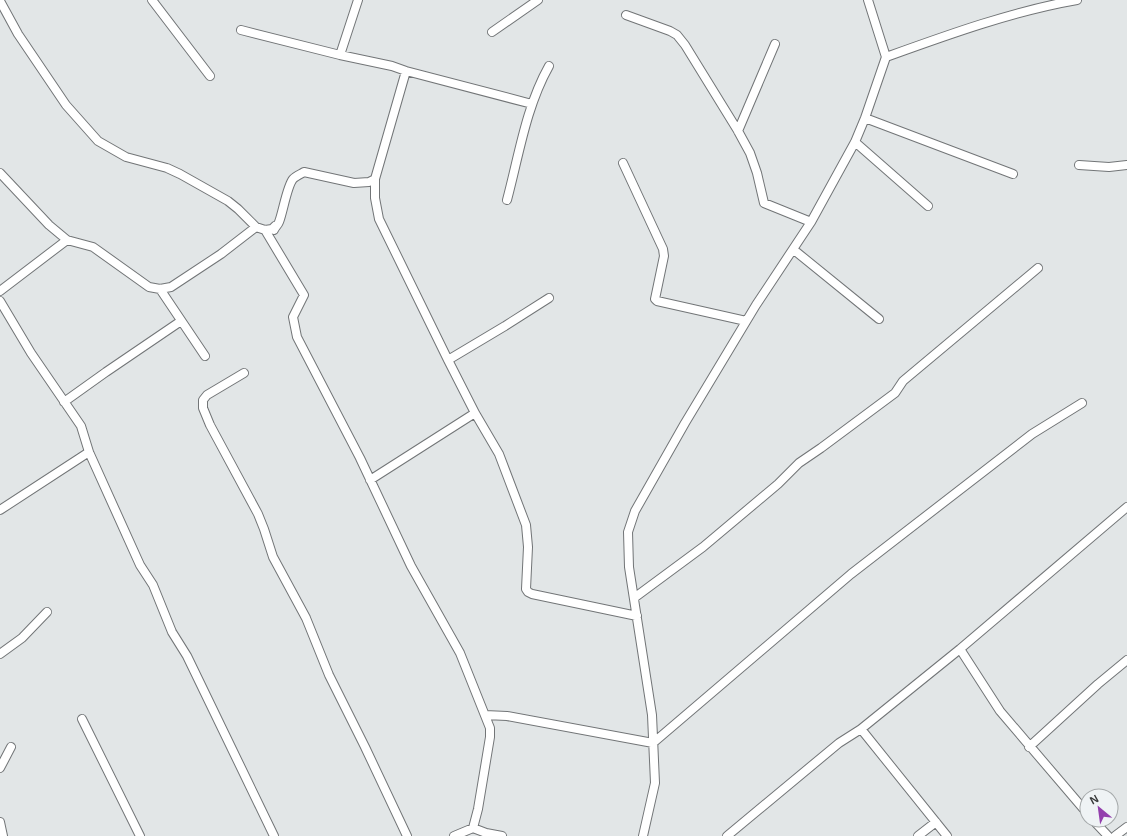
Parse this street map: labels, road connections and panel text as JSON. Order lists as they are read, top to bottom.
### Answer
{
  "north": "top left"
}
